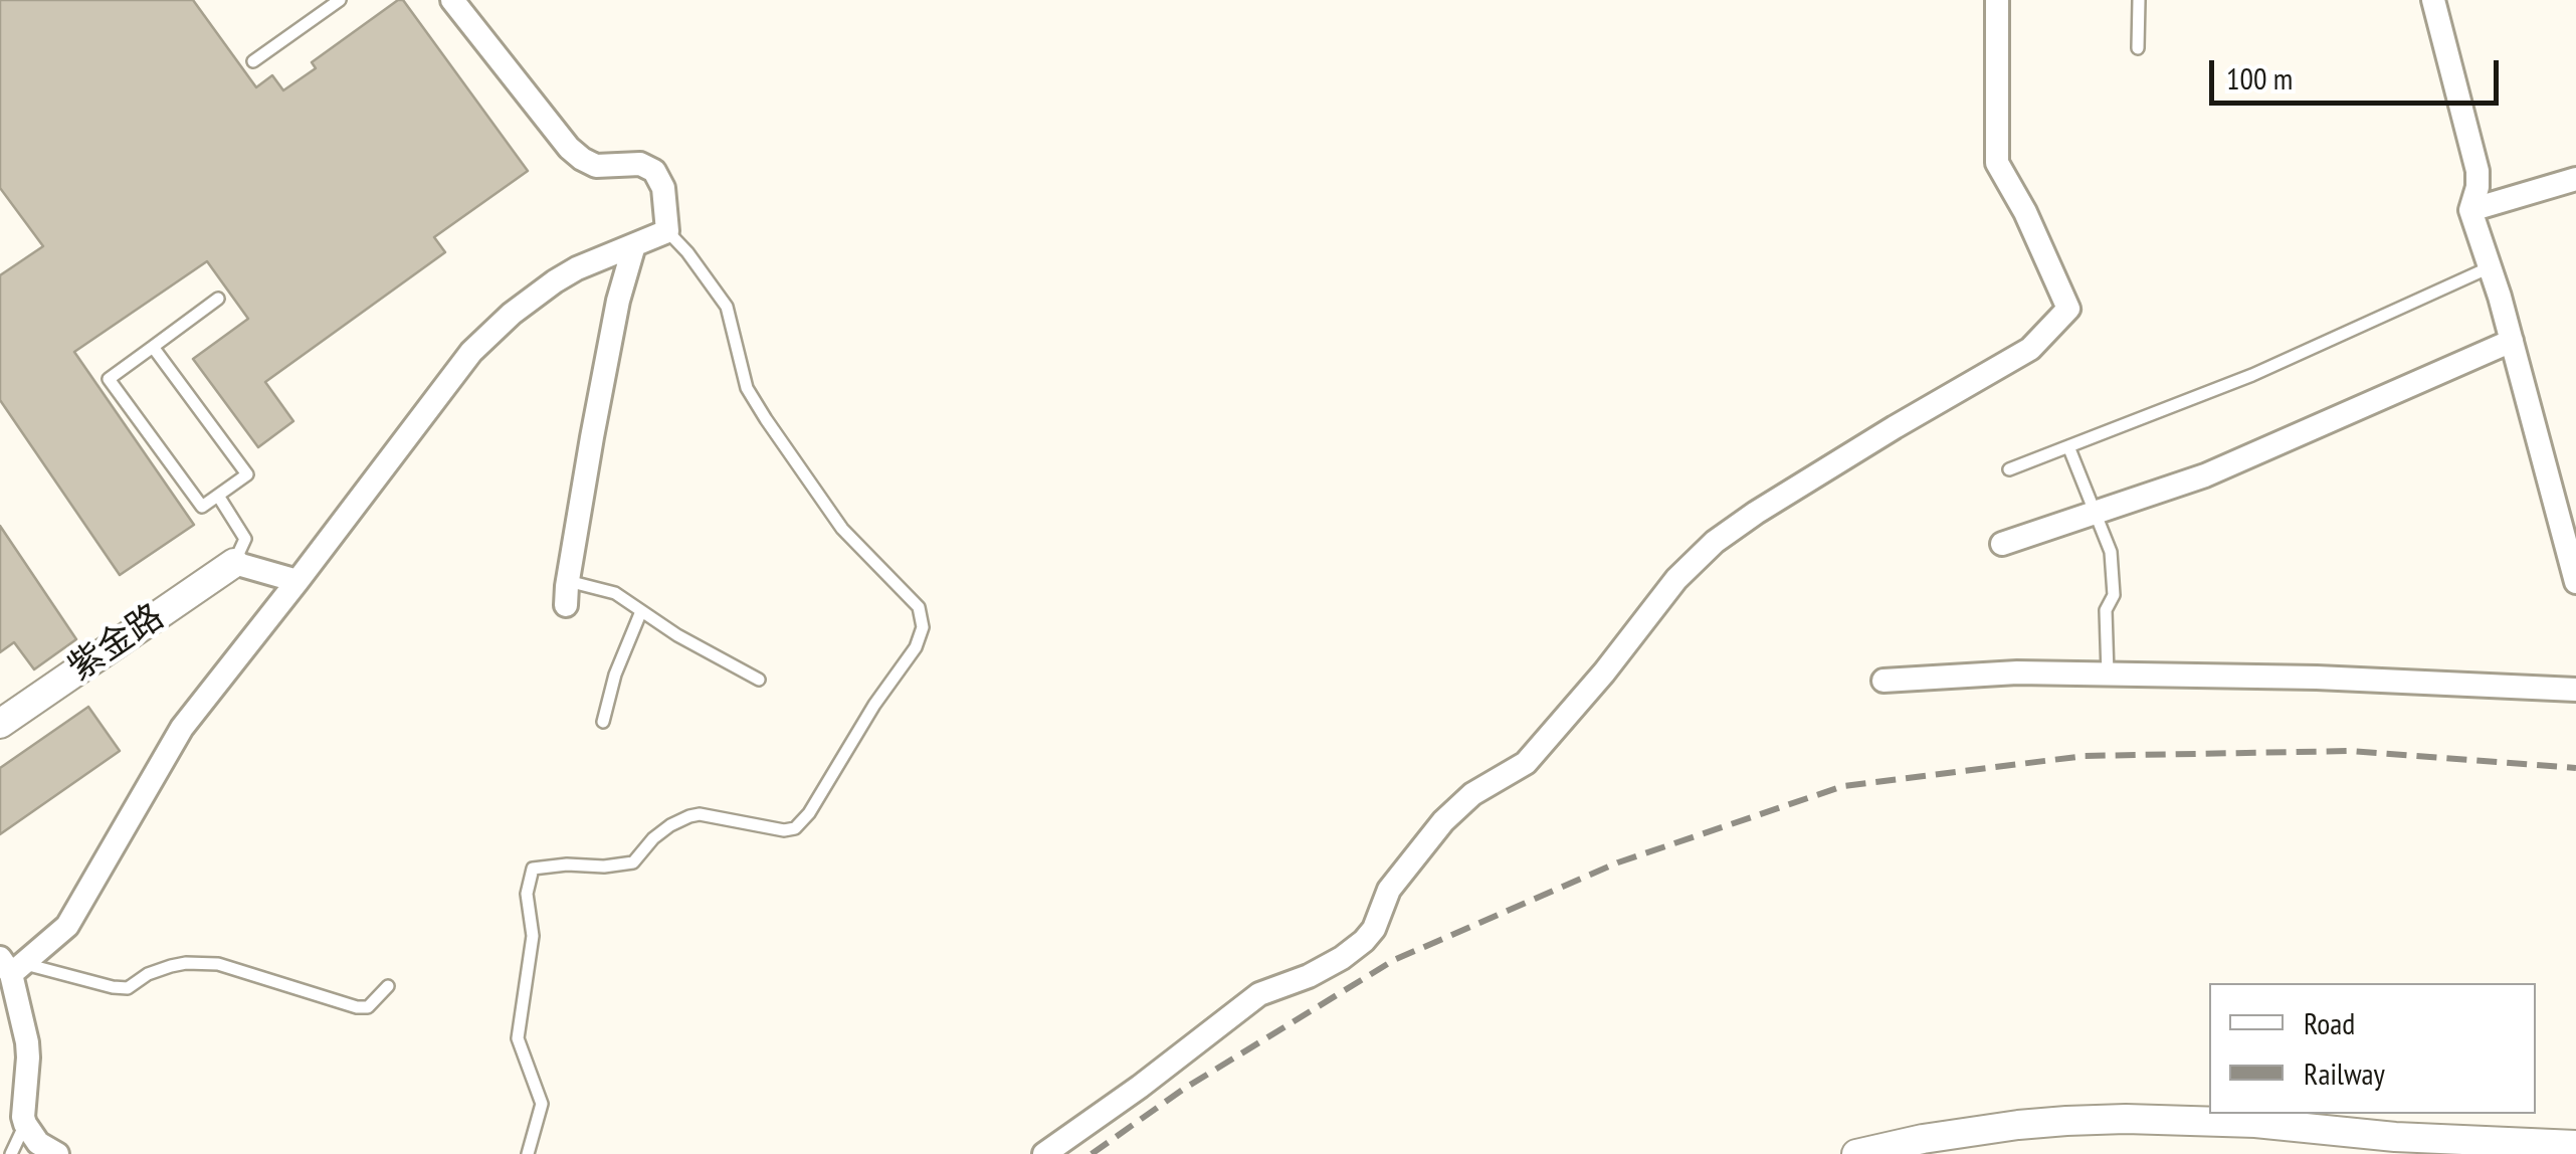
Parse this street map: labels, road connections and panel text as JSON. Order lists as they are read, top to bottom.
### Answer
{
  "streets": {
    "street": ["紫金路"]
  },
  "legend": ["Road", "Railway"],
  "scale_bar": "100 m"
}
